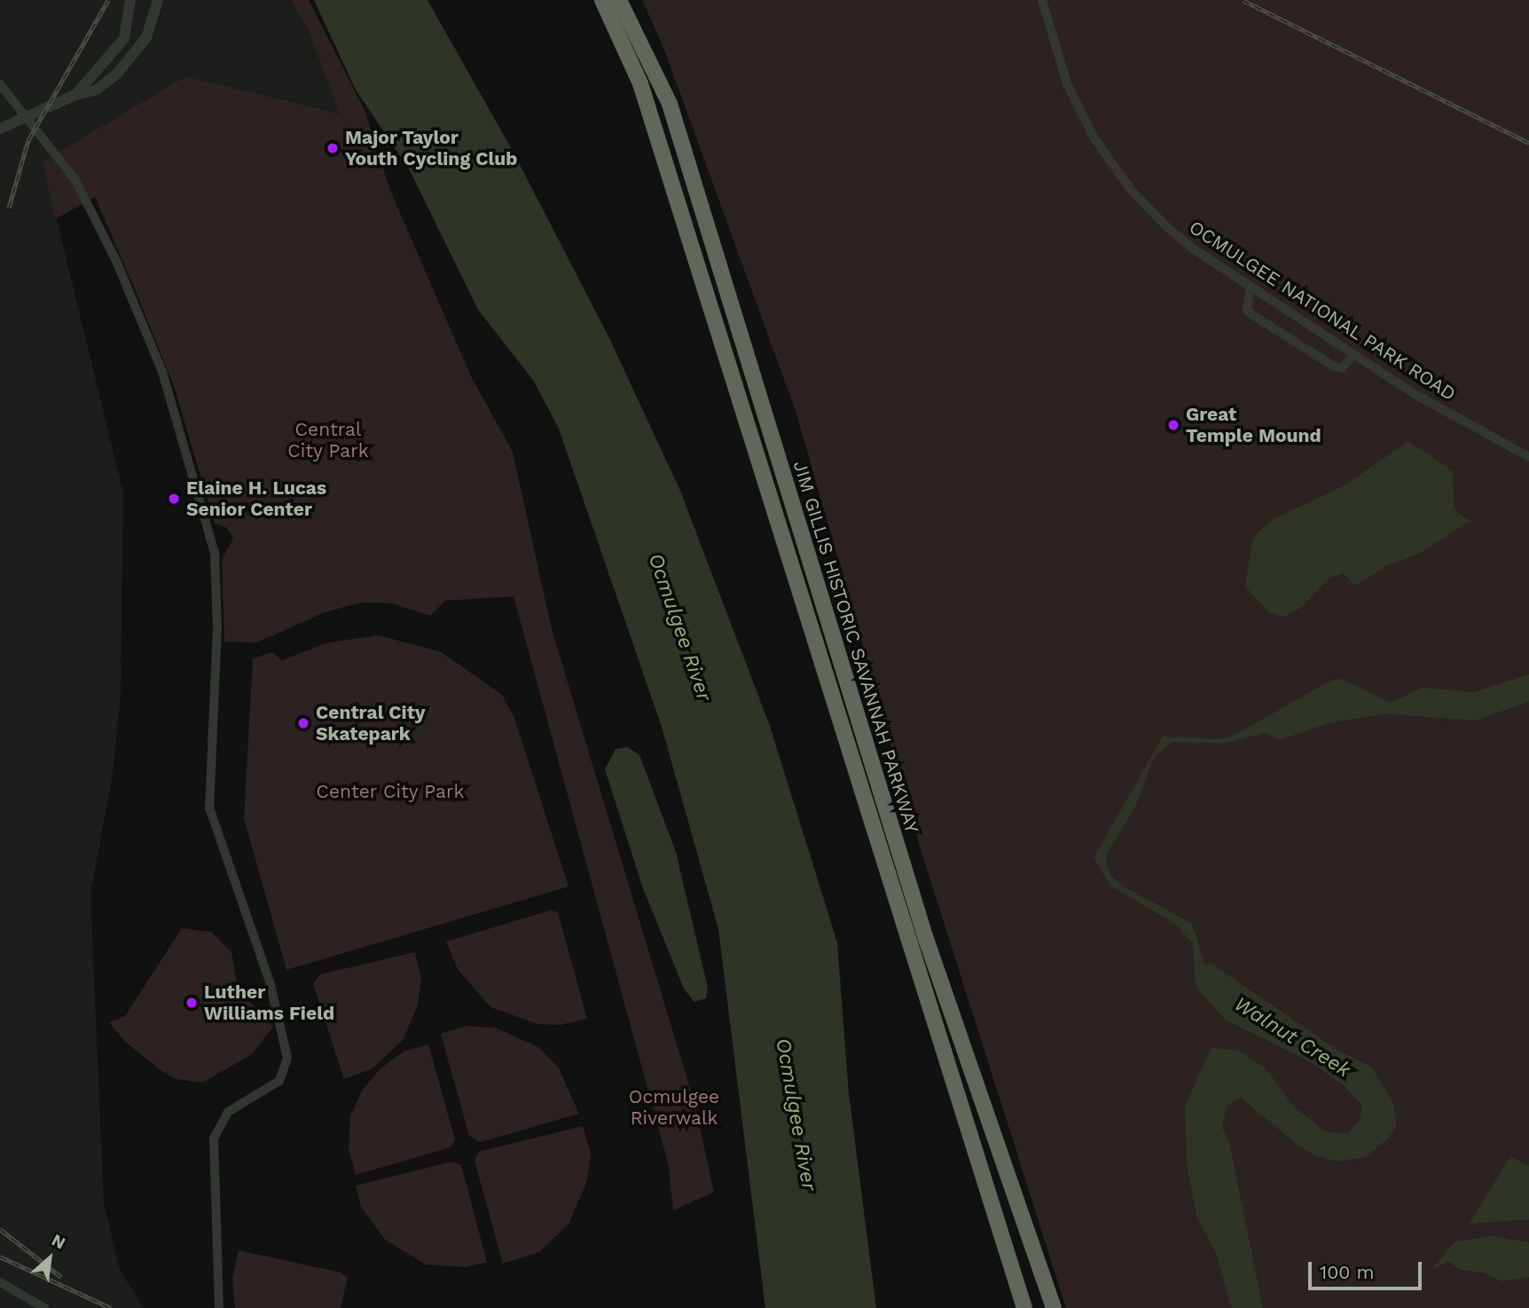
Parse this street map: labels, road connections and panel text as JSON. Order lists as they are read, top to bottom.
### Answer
{
  "streets": {
    "highway": ["JIM GILLIS HISTORIC SAVANNAH PARKWAY"],
    "street": ["OCMULGEE NATIONAL PARK ROAD"]
  },
  "water": ["Ocmulgee River", "Walnut Creek"],
  "parks": ["Central City Park", "Center City Park", "Ocmulgee Riverwalk"],
  "places": [
    "Major Taylor Youth Cycling Club",
    "Great Temple Mound",
    "Elaine H. Lucas Senior Center",
    "Central City Skatepark",
    "Luther Williams Field"
  ],
  "scale_bar": "100 m",
  "north": "top right"
}
